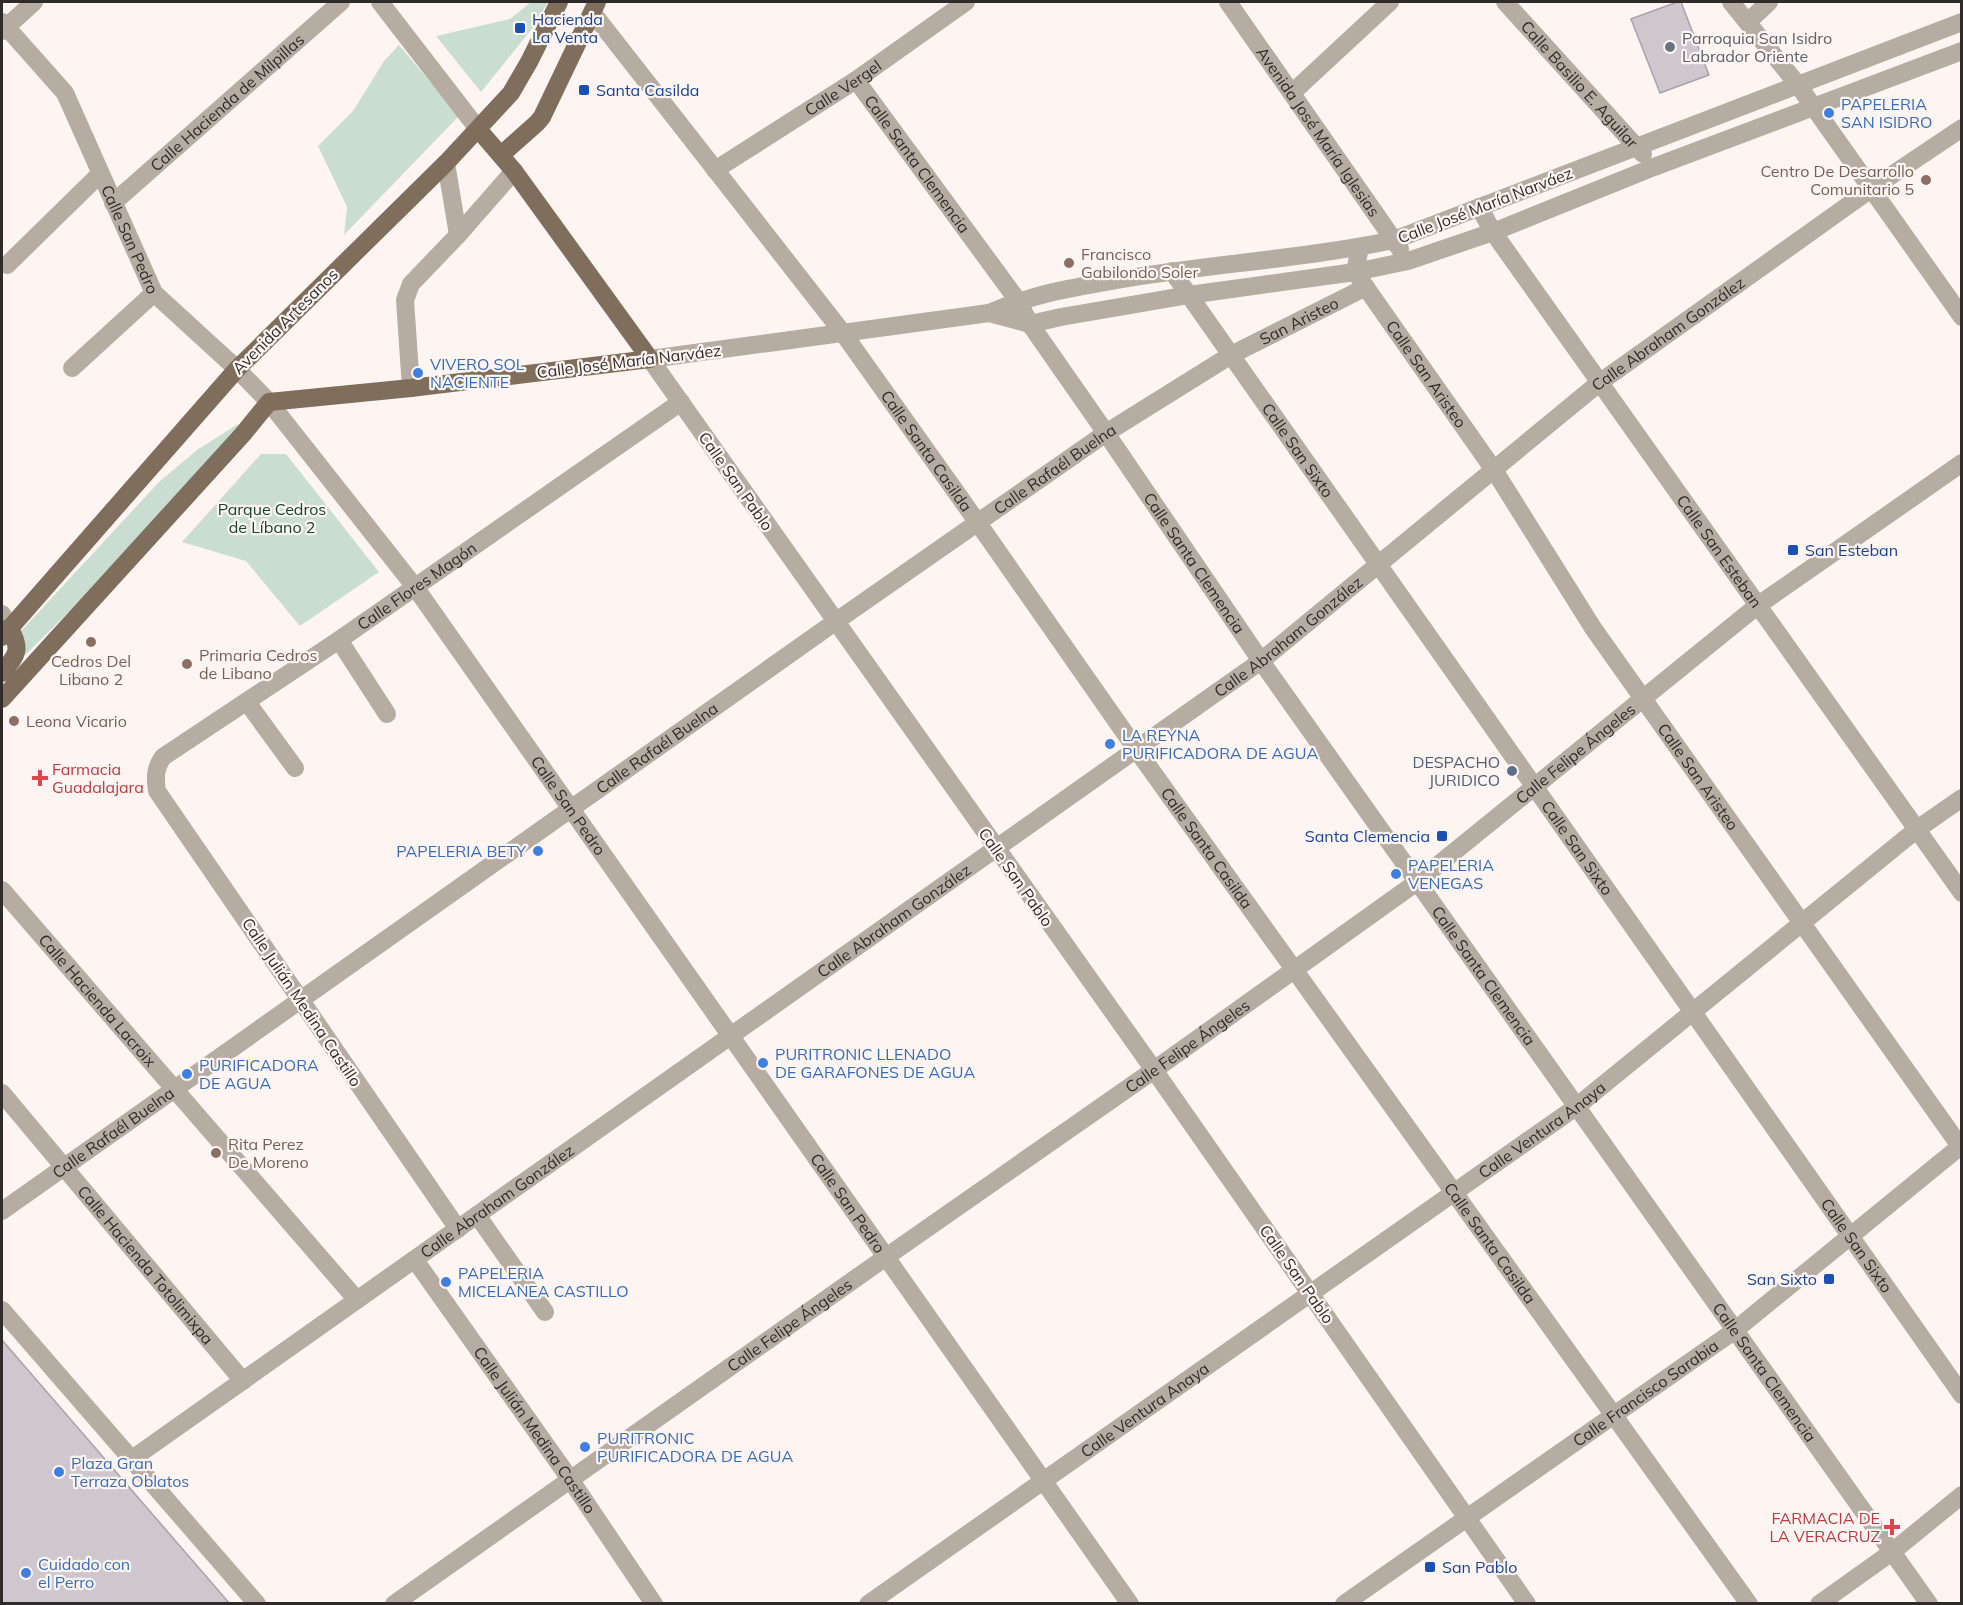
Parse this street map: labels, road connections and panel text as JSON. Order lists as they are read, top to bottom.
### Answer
{
  "streets": {
    "main road": ["Calle José María Narváez", "Avenida Artesanos", "Calle San Pablo"],
    "street": [
      "Calle Basilio E. Aguilar",
      "Calle Vergel",
      "Calle Hacienda de Milpillas",
      "Avenida José María Iglesias",
      "Calle Santa Clemencia",
      "Calle San Pedro",
      "San Aristeo",
      "Calle Abraham González",
      "Calle San Aristeo",
      "Calle San Sixto",
      "Calle Santa Casilda",
      "Calle Rafaél Buelna",
      "Calle San Esteban",
      "Calle Flores Magón",
      "Calle Felipe Ángeles",
      "Calle Hacienda Lacroix",
      "Calle Julián Medina Castillo",
      "Calle Ventura Anaya",
      "Calle Hacienda Totolimixpa",
      "Calle Francisco Sarabia"
    ]
  },
  "crossings": [
    ["Calle Basilio E. Aguilar", "Calle José María Narváez"],
    ["Calle Vergel", "Calle Santa Clemencia"],
    ["Calle Vergel", "Calle Santa Casilda"],
    ["Calle Hacienda de Milpillas", "Calle San Pedro"],
    ["Avenida José María Iglesias", "Calle José María Narváez"],
    ["Calle Santa Clemencia", "Calle José María Narváez"],
    ["Calle Santa Clemencia", "Calle Abraham González"],
    ["Calle Santa Clemencia", "Calle Rafaél Buelna"],
    ["Calle Santa Clemencia", "Calle Felipe Ángeles"],
    ["Calle Santa Clemencia", "Calle Ventura Anaya"],
    ["Calle Santa Clemencia", "Calle Francisco Sarabia"],
    ["Calle José María Narváez", "Calle San Pedro"],
    ["Calle José María Narváez", "San Aristeo"],
    ["Calle José María Narváez", "Calle San Aristeo"],
    ["Calle José María Narváez", "Calle San Sixto"],
    ["Calle José María Narváez", "Calle Santa Casilda"],
    ["Calle José María Narváez", "Calle San Pablo"],
    ["Calle José María Narváez", "Calle San Esteban"],
    ["Calle San Pedro", "Avenida Artesanos"],
    ["Calle San Pedro", "Calle Abraham González"],
    ["Calle San Pedro", "Calle Rafaél Buelna"],
    ["Calle San Pedro", "Calle Flores Magón"],
    ["Calle San Pedro", "Calle Felipe Ángeles"],
    ["Calle San Pedro", "Calle Ventura Anaya"],
    ["Avenida Artesanos", "Calle San Pablo"],
    ["San Aristeo", "Calle San Aristeo"],
    ["San Aristeo", "Calle San Sixto"],
    ["San Aristeo", "Calle Rafaél Buelna"],
    ["Calle Abraham González", "Calle San Aristeo"],
    ["Calle Abraham González", "Calle San Sixto"],
    ["Calle Abraham González", "Calle Santa Casilda"],
    ["Calle Abraham González", "Calle San Pablo"],
    ["Calle Abraham González", "Calle San Esteban"],
    ["Calle Abraham González", "Calle Hacienda Lacroix"],
    ["Calle Abraham González", "Calle Julián Medina Castillo"],
    ["Calle Abraham González", "Calle Hacienda Totolimixpa"],
    ["Calle San Aristeo", "Calle Felipe Ángeles"],
    ["Calle San Aristeo", "Calle Ventura Anaya"],
    ["Calle San Aristeo", "Calle Francisco Sarabia"],
    ["Calle San Sixto", "Calle Rafaél Buelna"],
    ["Calle San Sixto", "Calle Felipe Ángeles"],
    ["Calle San Sixto", "Calle Ventura Anaya"],
    ["Calle San Sixto", "Calle Francisco Sarabia"],
    ["Calle Santa Casilda", "Calle Rafaél Buelna"],
    ["Calle Santa Casilda", "Calle Felipe Ángeles"],
    ["Calle Santa Casilda", "Calle Ventura Anaya"],
    ["Calle Santa Casilda", "Calle Francisco Sarabia"],
    ["Calle Rafaél Buelna", "Calle San Pablo"],
    ["Calle Rafaél Buelna", "Calle Hacienda Lacroix"],
    ["Calle Rafaél Buelna", "Calle Julián Medina Castillo"],
    ["Calle Rafaél Buelna", "Calle Hacienda Totolimixpa"],
    ["Calle San Pablo", "Calle Flores Magón"],
    ["Calle San Pablo", "Calle Felipe Ángeles"],
    ["Calle San Pablo", "Calle Ventura Anaya"],
    ["Calle San Pablo", "Calle Francisco Sarabia"],
    ["Calle San Esteban", "Calle Felipe Ángeles"],
    ["Calle San Esteban", "Calle Ventura Anaya"],
    ["Calle Flores Magón", "Calle Julián Medina Castillo"],
    ["Calle Felipe Ángeles", "Calle Julián Medina Castillo"]
  ],
  "parks": ["Parque Cedros de Líbano 2"],
  "places": {
    "transit": [
      "Hacienda La Venta",
      "Santa Casilda",
      "San Esteban",
      "Santa Clemencia",
      "San Sixto",
      "San Pablo"
    ],
    "other": [
      "Parroquia San Isidro Labrador Oriente",
      "PAPELERIA SAN ISIDRO",
      "Centro De Desarrollo Comunitario 5",
      "Francisco Gabilondo Soler",
      "VIVERO SOL NACIENTE",
      "Cedros Del Libano 2",
      "Primaria Cedros de Libano",
      "Leona Vicario",
      "LA REYNA PURIFICADORA DE AGUA",
      "DESPACHO JURIDICO",
      "PAPELERIA BETY",
      "PAPELERIA VENEGAS",
      "PURITRONIC LLENADO DE GARAFONES DE AGUA",
      "PURIFICADORA DE AGUA",
      "Rita Perez De Moreno",
      "PAPELERIA MICELANEA CASTILLO",
      "PURITRONIC PURIFICADORA DE AGUA",
      "Plaza Gran Terraza Oblatos",
      "Cuidado con el Perro"
    ],
    "health": ["Farmacia Guadalajara", "FARMACIA DE LA VERACRUZ"]
  }
}
